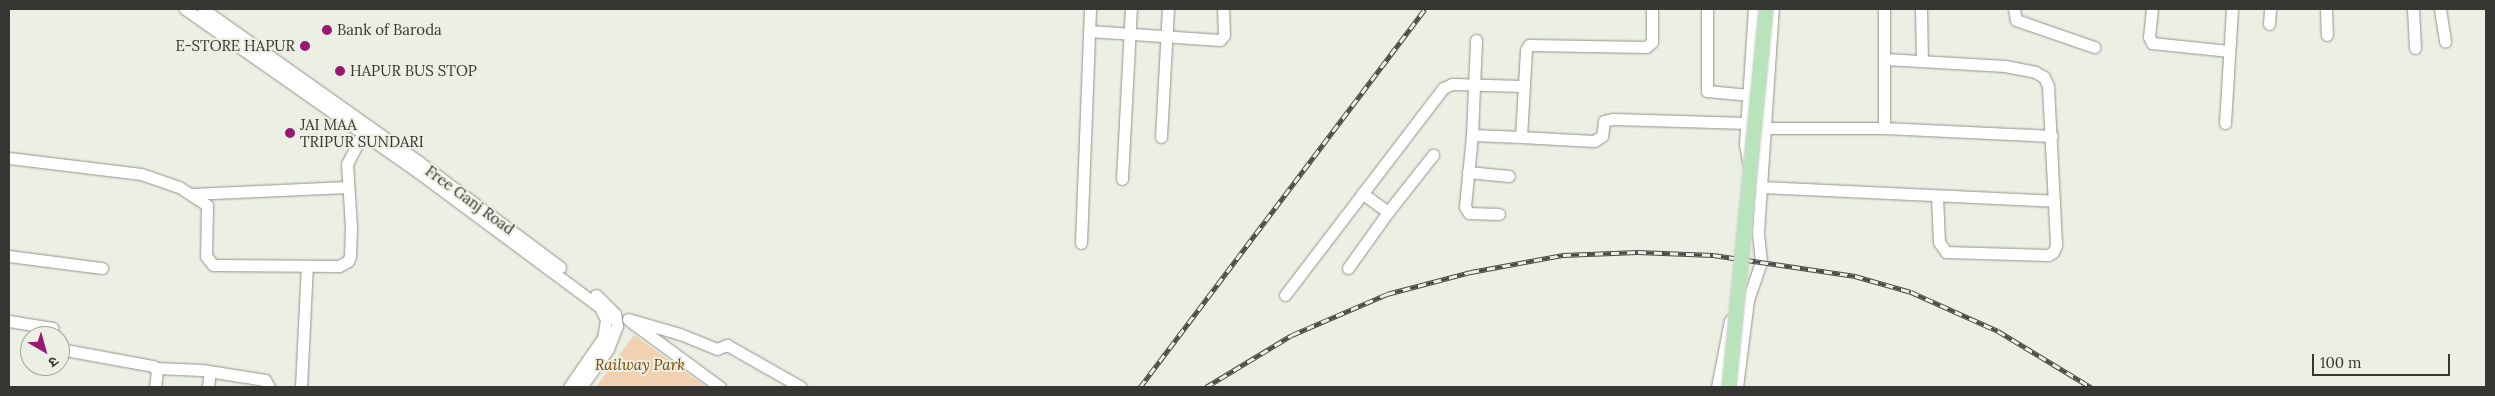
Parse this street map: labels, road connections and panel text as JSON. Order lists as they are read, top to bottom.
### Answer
{
  "streets": {
    "street": ["Free Ganj Road"]
  },
  "parks": ["Railway Park"],
  "places": [
    "Bank of Baroda",
    "E-STORE HAPUR",
    "HAPUR BUS STOP",
    "JAI MAA TRIPUR SUNDARI"
  ],
  "scale_bar": "100 m",
  "north": "bottom right"
}
